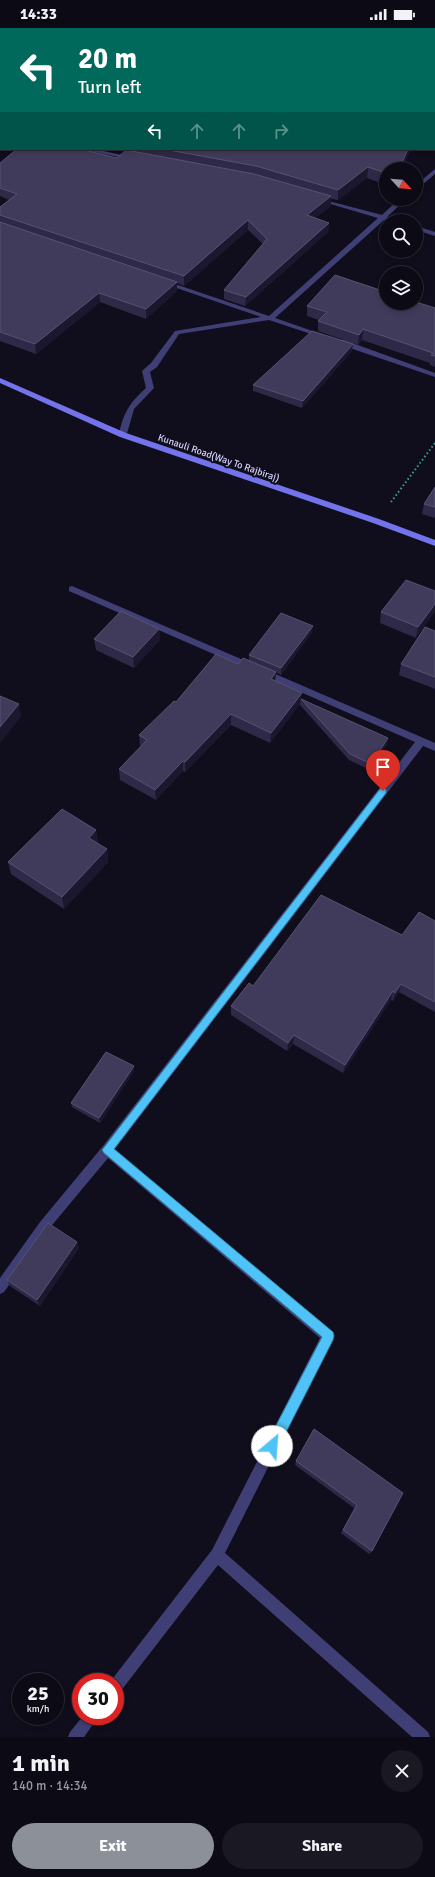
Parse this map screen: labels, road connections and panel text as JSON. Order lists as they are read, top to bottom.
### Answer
{
  "streets": {
    "main road": ["Kunauli Road(Way To Rajbiraj)"]
  },
  "north": "bottom right",
  "page": {
    "status": "14:33",
    "turn": ["20 m", "Turn left"],
    "speed": "25 km/h",
    "limit": "30",
    "heading": ["1 min", "140 m · 14:34"],
    "buttons": ["Exit", "Share"]
  }
}
